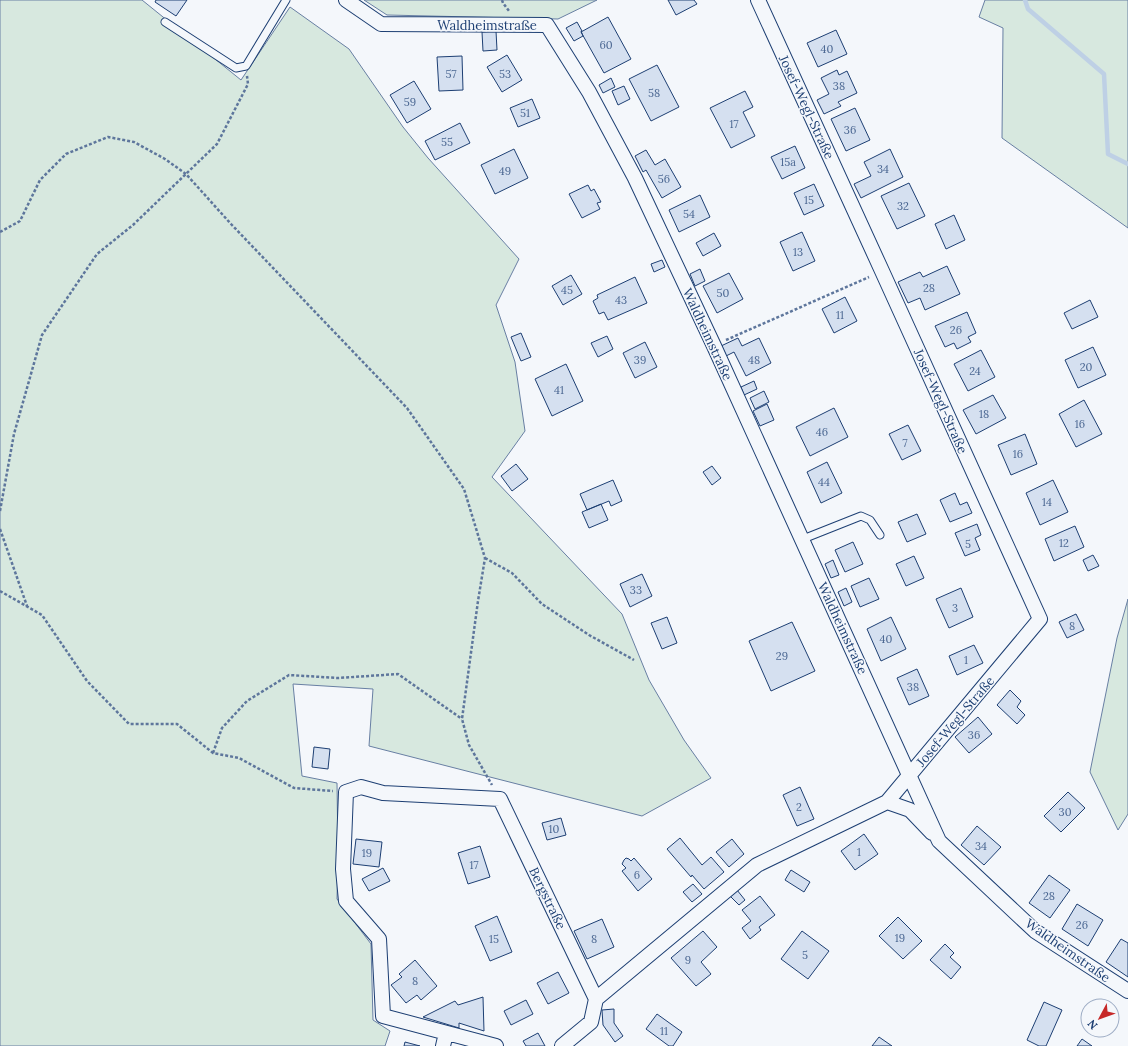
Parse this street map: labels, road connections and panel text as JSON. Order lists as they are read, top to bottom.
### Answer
{
  "streets": {
    "street": ["Waldheimstraße", "Josef-Wegl-Straße", "Bergstraße"]
  },
  "crossings": [
    ["Waldheimstraße", "Josef-Wegl-Straße"]
  ],
  "house_numbers": [
    "60",
    "40",
    "57",
    "53",
    "38",
    "58",
    "59",
    "51",
    "17",
    "36",
    "55",
    "15a",
    "34",
    "49",
    "56",
    "15",
    "32",
    "54",
    "13",
    "28",
    "45",
    "50",
    "43",
    "11",
    "26",
    "39",
    "48",
    "20",
    "24",
    "41",
    "18",
    "16",
    "46",
    "7",
    "16",
    "44",
    "14",
    "12",
    "5",
    "33",
    "3",
    "8",
    "40",
    "29",
    "1",
    "38",
    "36",
    "2",
    "30",
    "10",
    "34",
    "1",
    "19",
    "17",
    "6",
    "28",
    "26",
    "19",
    "15",
    "8",
    "5",
    "9",
    "8",
    "11"
  ],
  "north": "bottom left"
}
